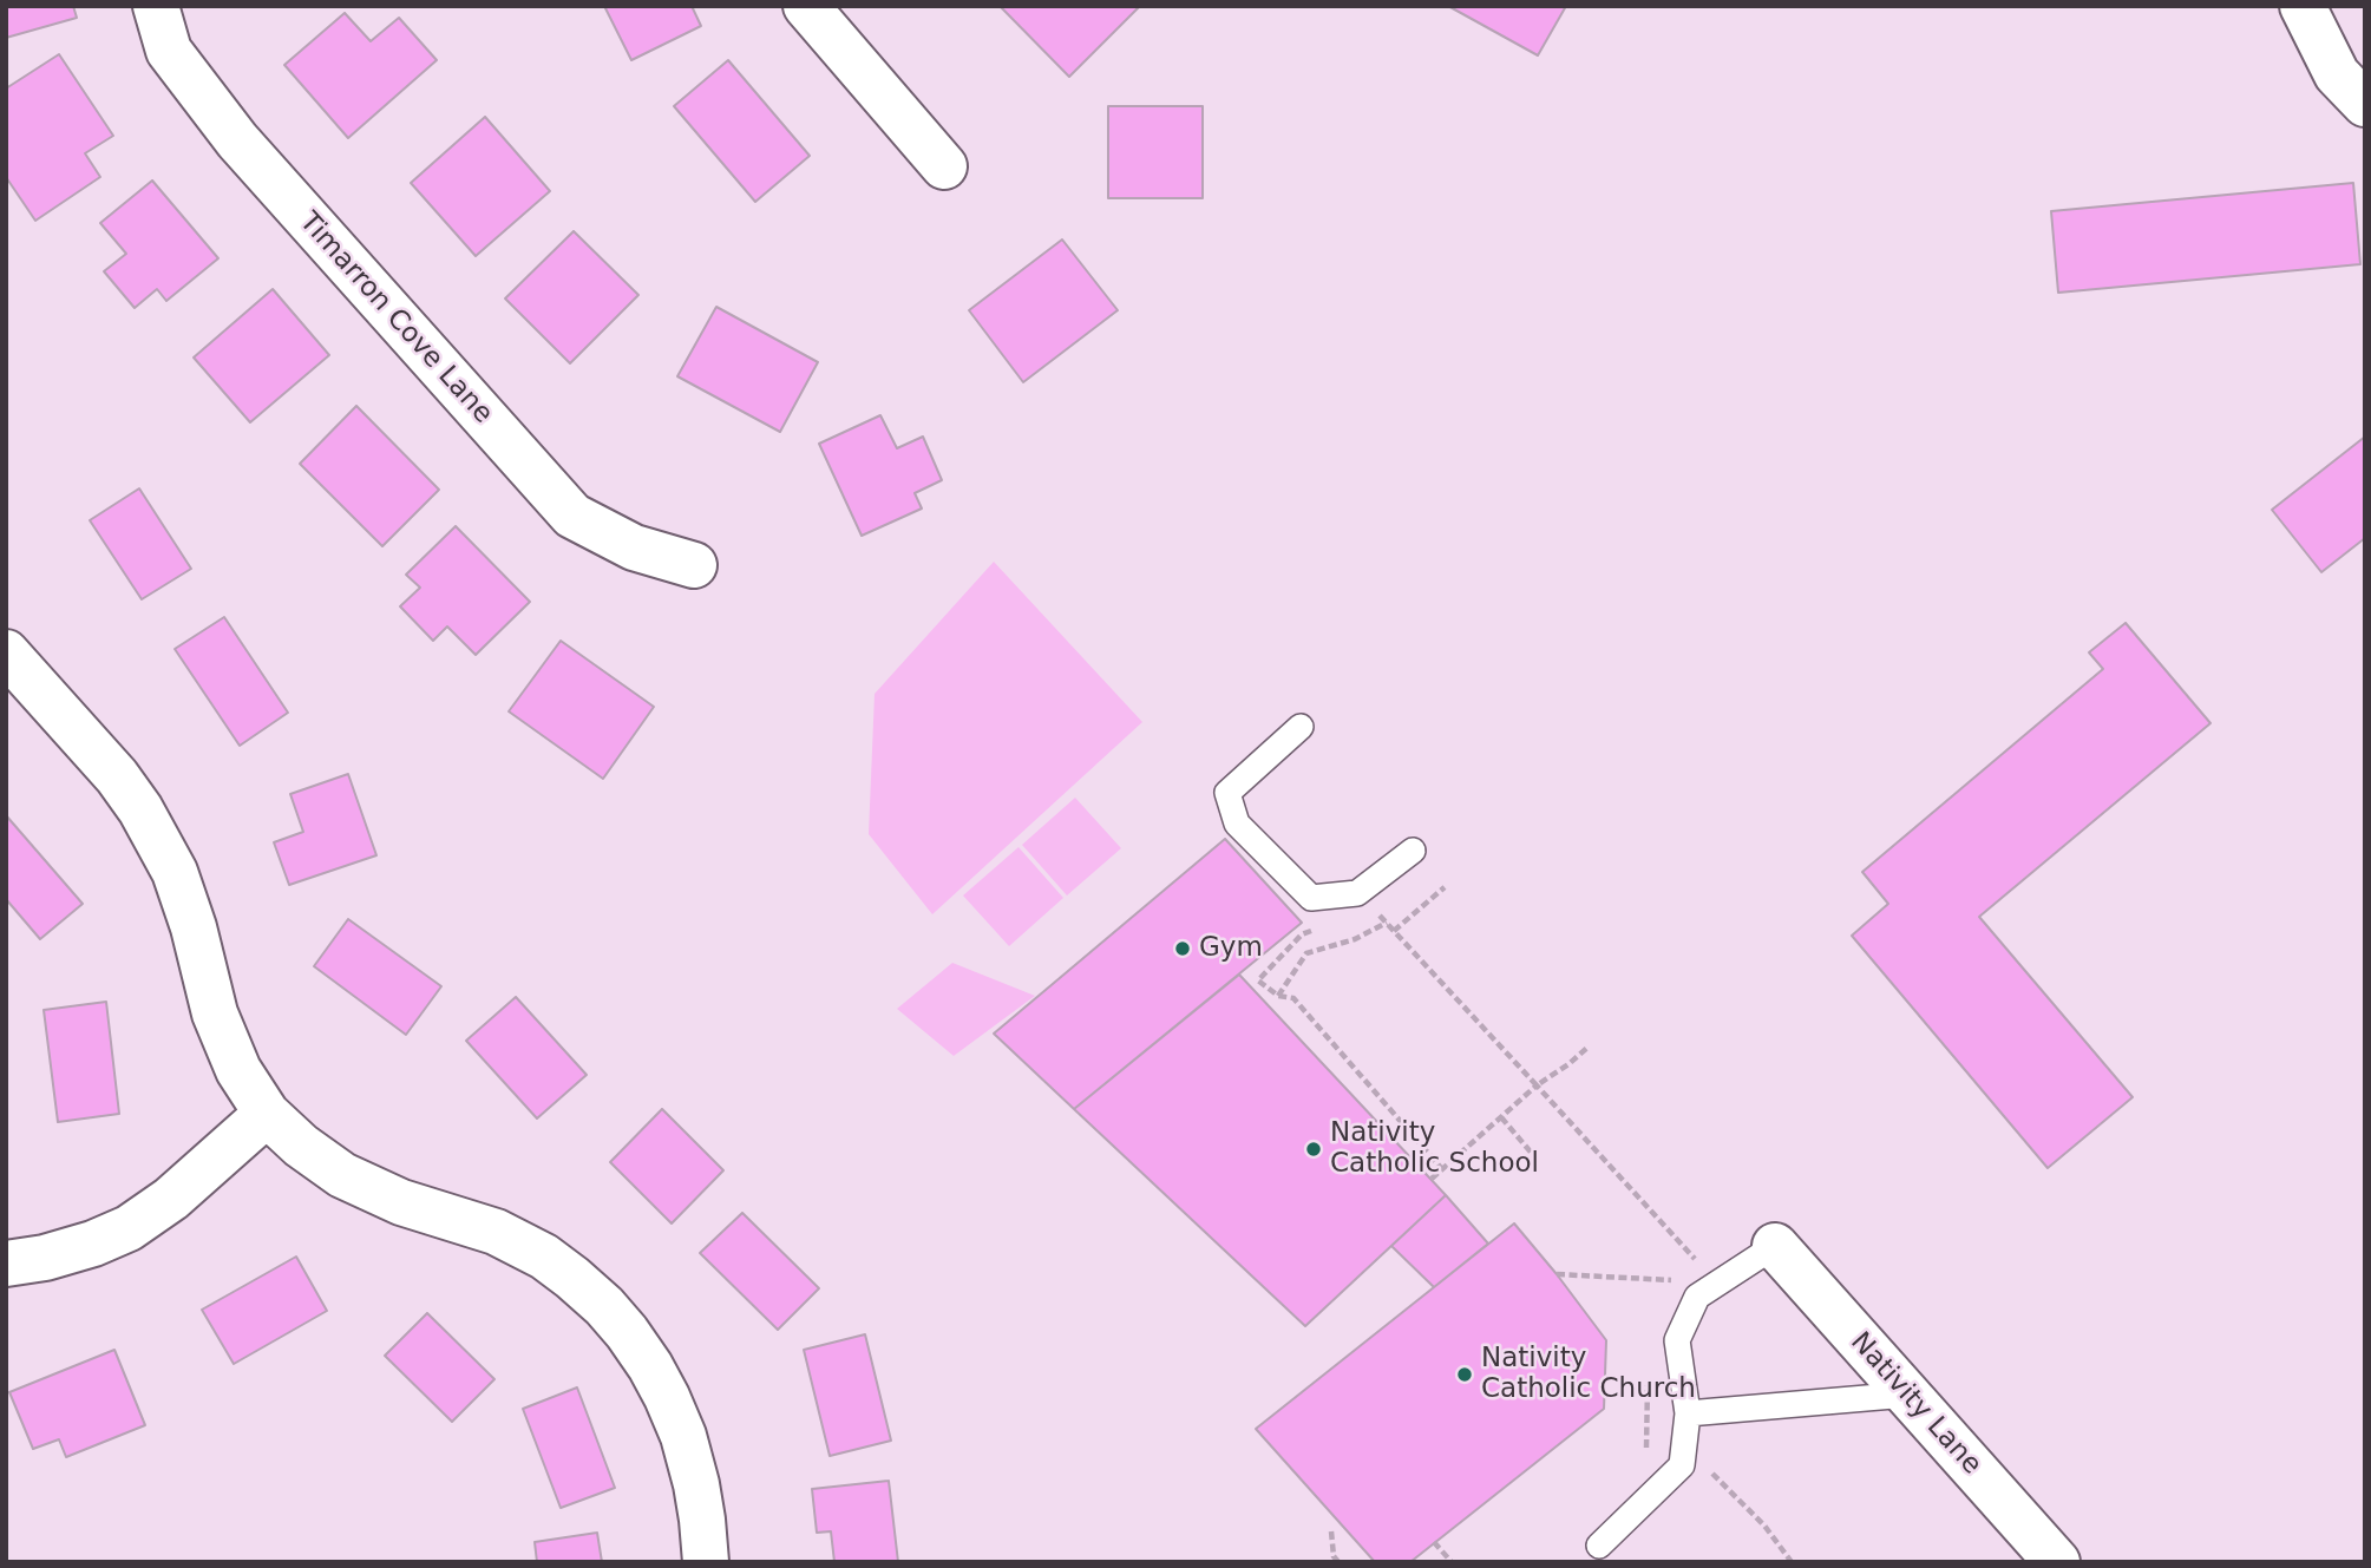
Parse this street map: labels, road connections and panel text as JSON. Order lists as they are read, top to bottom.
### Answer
{
  "streets": {
    "street": ["Timarron Cove Lane", "Nativity Lane"]
  },
  "places": ["Gym", "Nativity Catholic School", "Nativity Catholic Church"]
}
